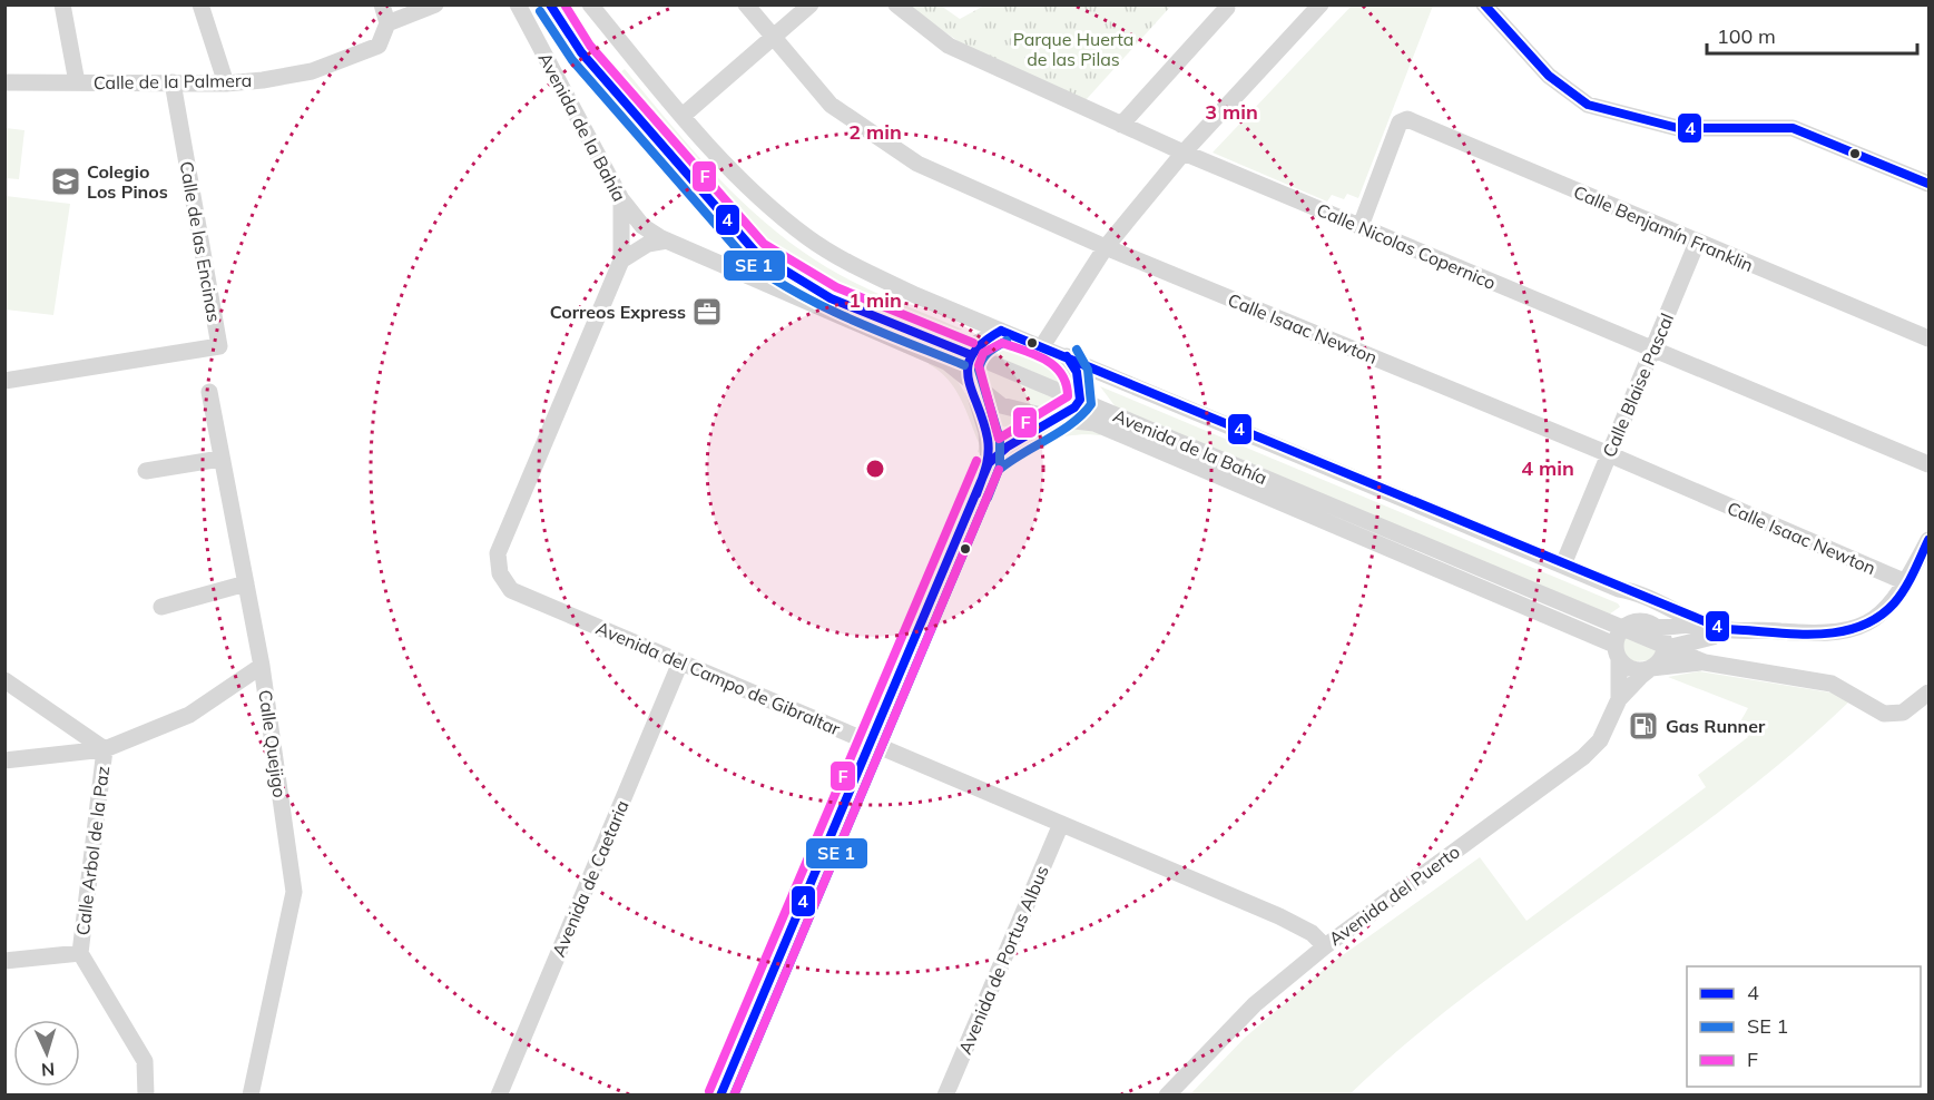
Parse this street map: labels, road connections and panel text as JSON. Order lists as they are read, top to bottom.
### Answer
{
  "streets": {
    "street": [
      "Calle de la Palmera",
      "Avenida de la Bahía",
      "Calle Benjamín Franklin",
      "Calle de las Encinas",
      "Calle Nicolas Copernico",
      "Calle Isaac Newton",
      "Calle Blaise Pascal",
      "Avenida del Campo de Gibraltar",
      "Calle Quejigo",
      "Calle Arbol de la Paz",
      "Avenida de Caetaria",
      "Avenida del Puerto",
      "Avenida de Portus Albus"
    ]
  },
  "crossings": [
    ["Calle de la Palmera", "Calle de las Encinas"],
    ["Avenida de la Bahía", "Avenida del Campo de Gibraltar"],
    ["Calle Benjamín Franklin", "Calle Nicolas Copernico"],
    ["Calle Benjamín Franklin", "Calle Blaise Pascal"],
    ["Calle Nicolas Copernico", "Calle Blaise Pascal"],
    ["Calle Isaac Newton", "Calle Blaise Pascal"],
    ["Avenida del Campo de Gibraltar", "Avenida de Caetaria"],
    ["Avenida del Campo de Gibraltar", "Avenida del Puerto"],
    ["Avenida del Campo de Gibraltar", "Avenida de Portus Albus"]
  ],
  "parks": ["Parque Huerta de las Pilas"],
  "places": {
    "school or university": ["Colegio Los Pinos"],
    "office": ["Correos Express"],
    "fuel station": ["Gas Runner"]
  },
  "lines": ["transit line 4", "transit line F"],
  "legend": ["4", "SE 1", "F"],
  "scale_bar": "100 m",
  "north": "bottom",
  "rings": [
    "3 min",
    "2 min",
    "1 min",
    "4 min"
  ]
}
